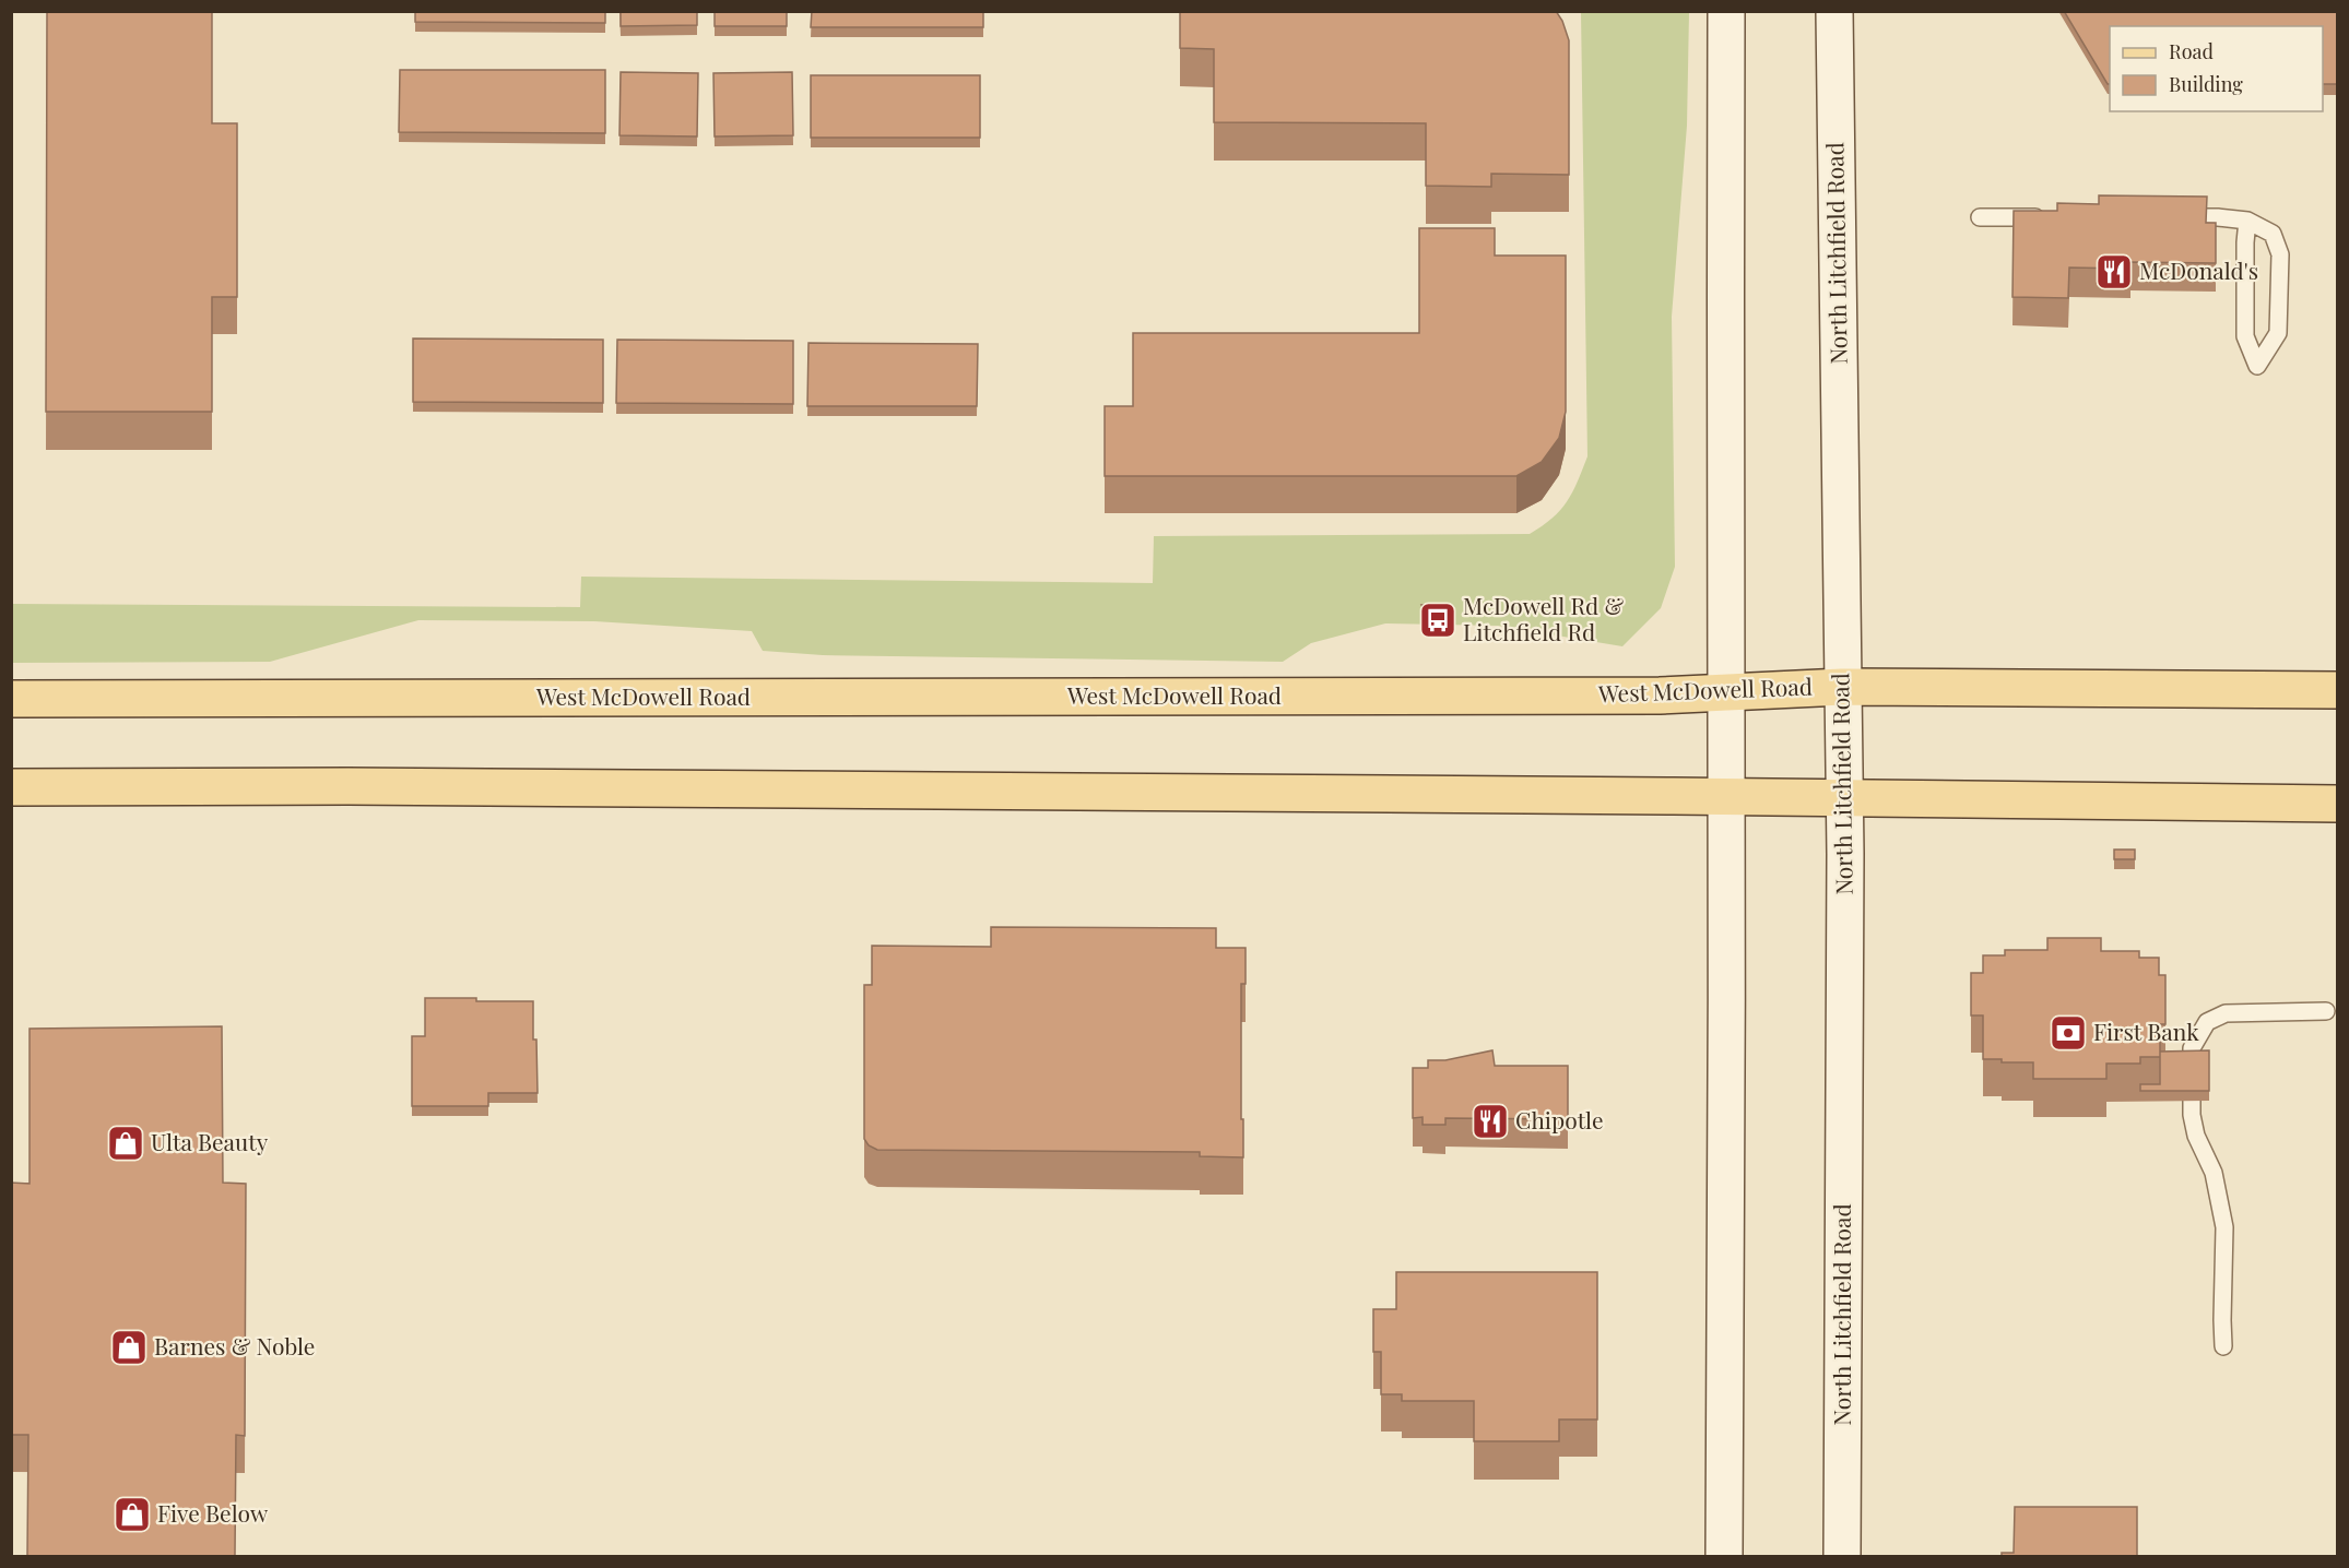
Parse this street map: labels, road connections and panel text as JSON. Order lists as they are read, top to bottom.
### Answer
{
  "streets": {
    "main road": ["North Litchfield Road", "West McDowell Road"]
  },
  "crossings": [
    ["North Litchfield Road", "West McDowell Road"]
  ],
  "places": {
    "restaurant": ["McDonald's", "Chipotle"],
    "bus stop": ["McDowell Rd & Litchfield Rd"],
    "bank": ["First Bank"],
    "shop": ["Ulta Beauty", "Barnes & Noble", "Five Below"]
  },
  "legend": ["Road", "Building"]
}
